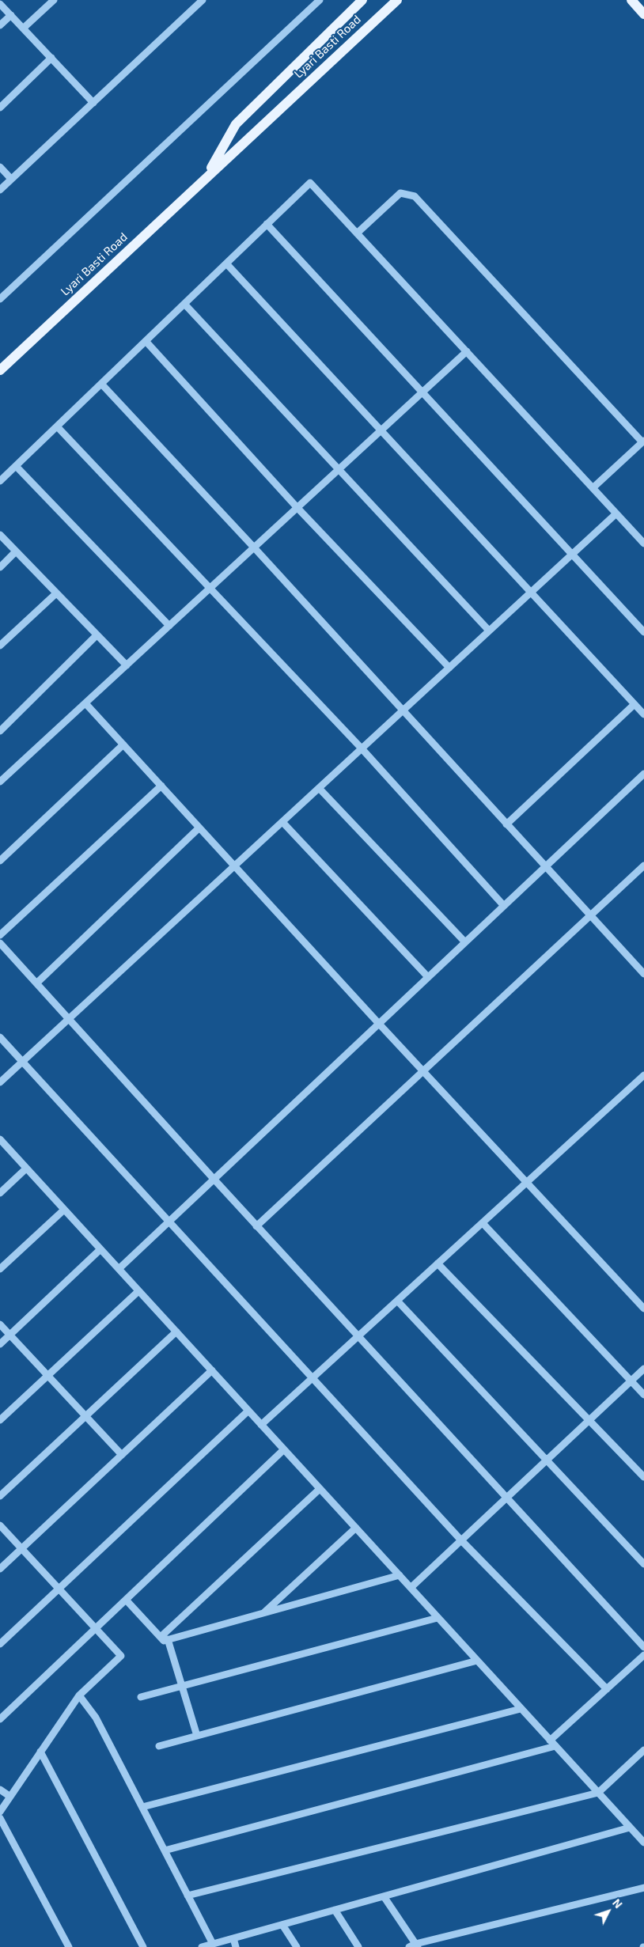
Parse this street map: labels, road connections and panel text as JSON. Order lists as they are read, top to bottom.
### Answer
{
  "streets": {
    "main road": ["Lyari Basti Road"]
  },
  "north": "top right"
}
